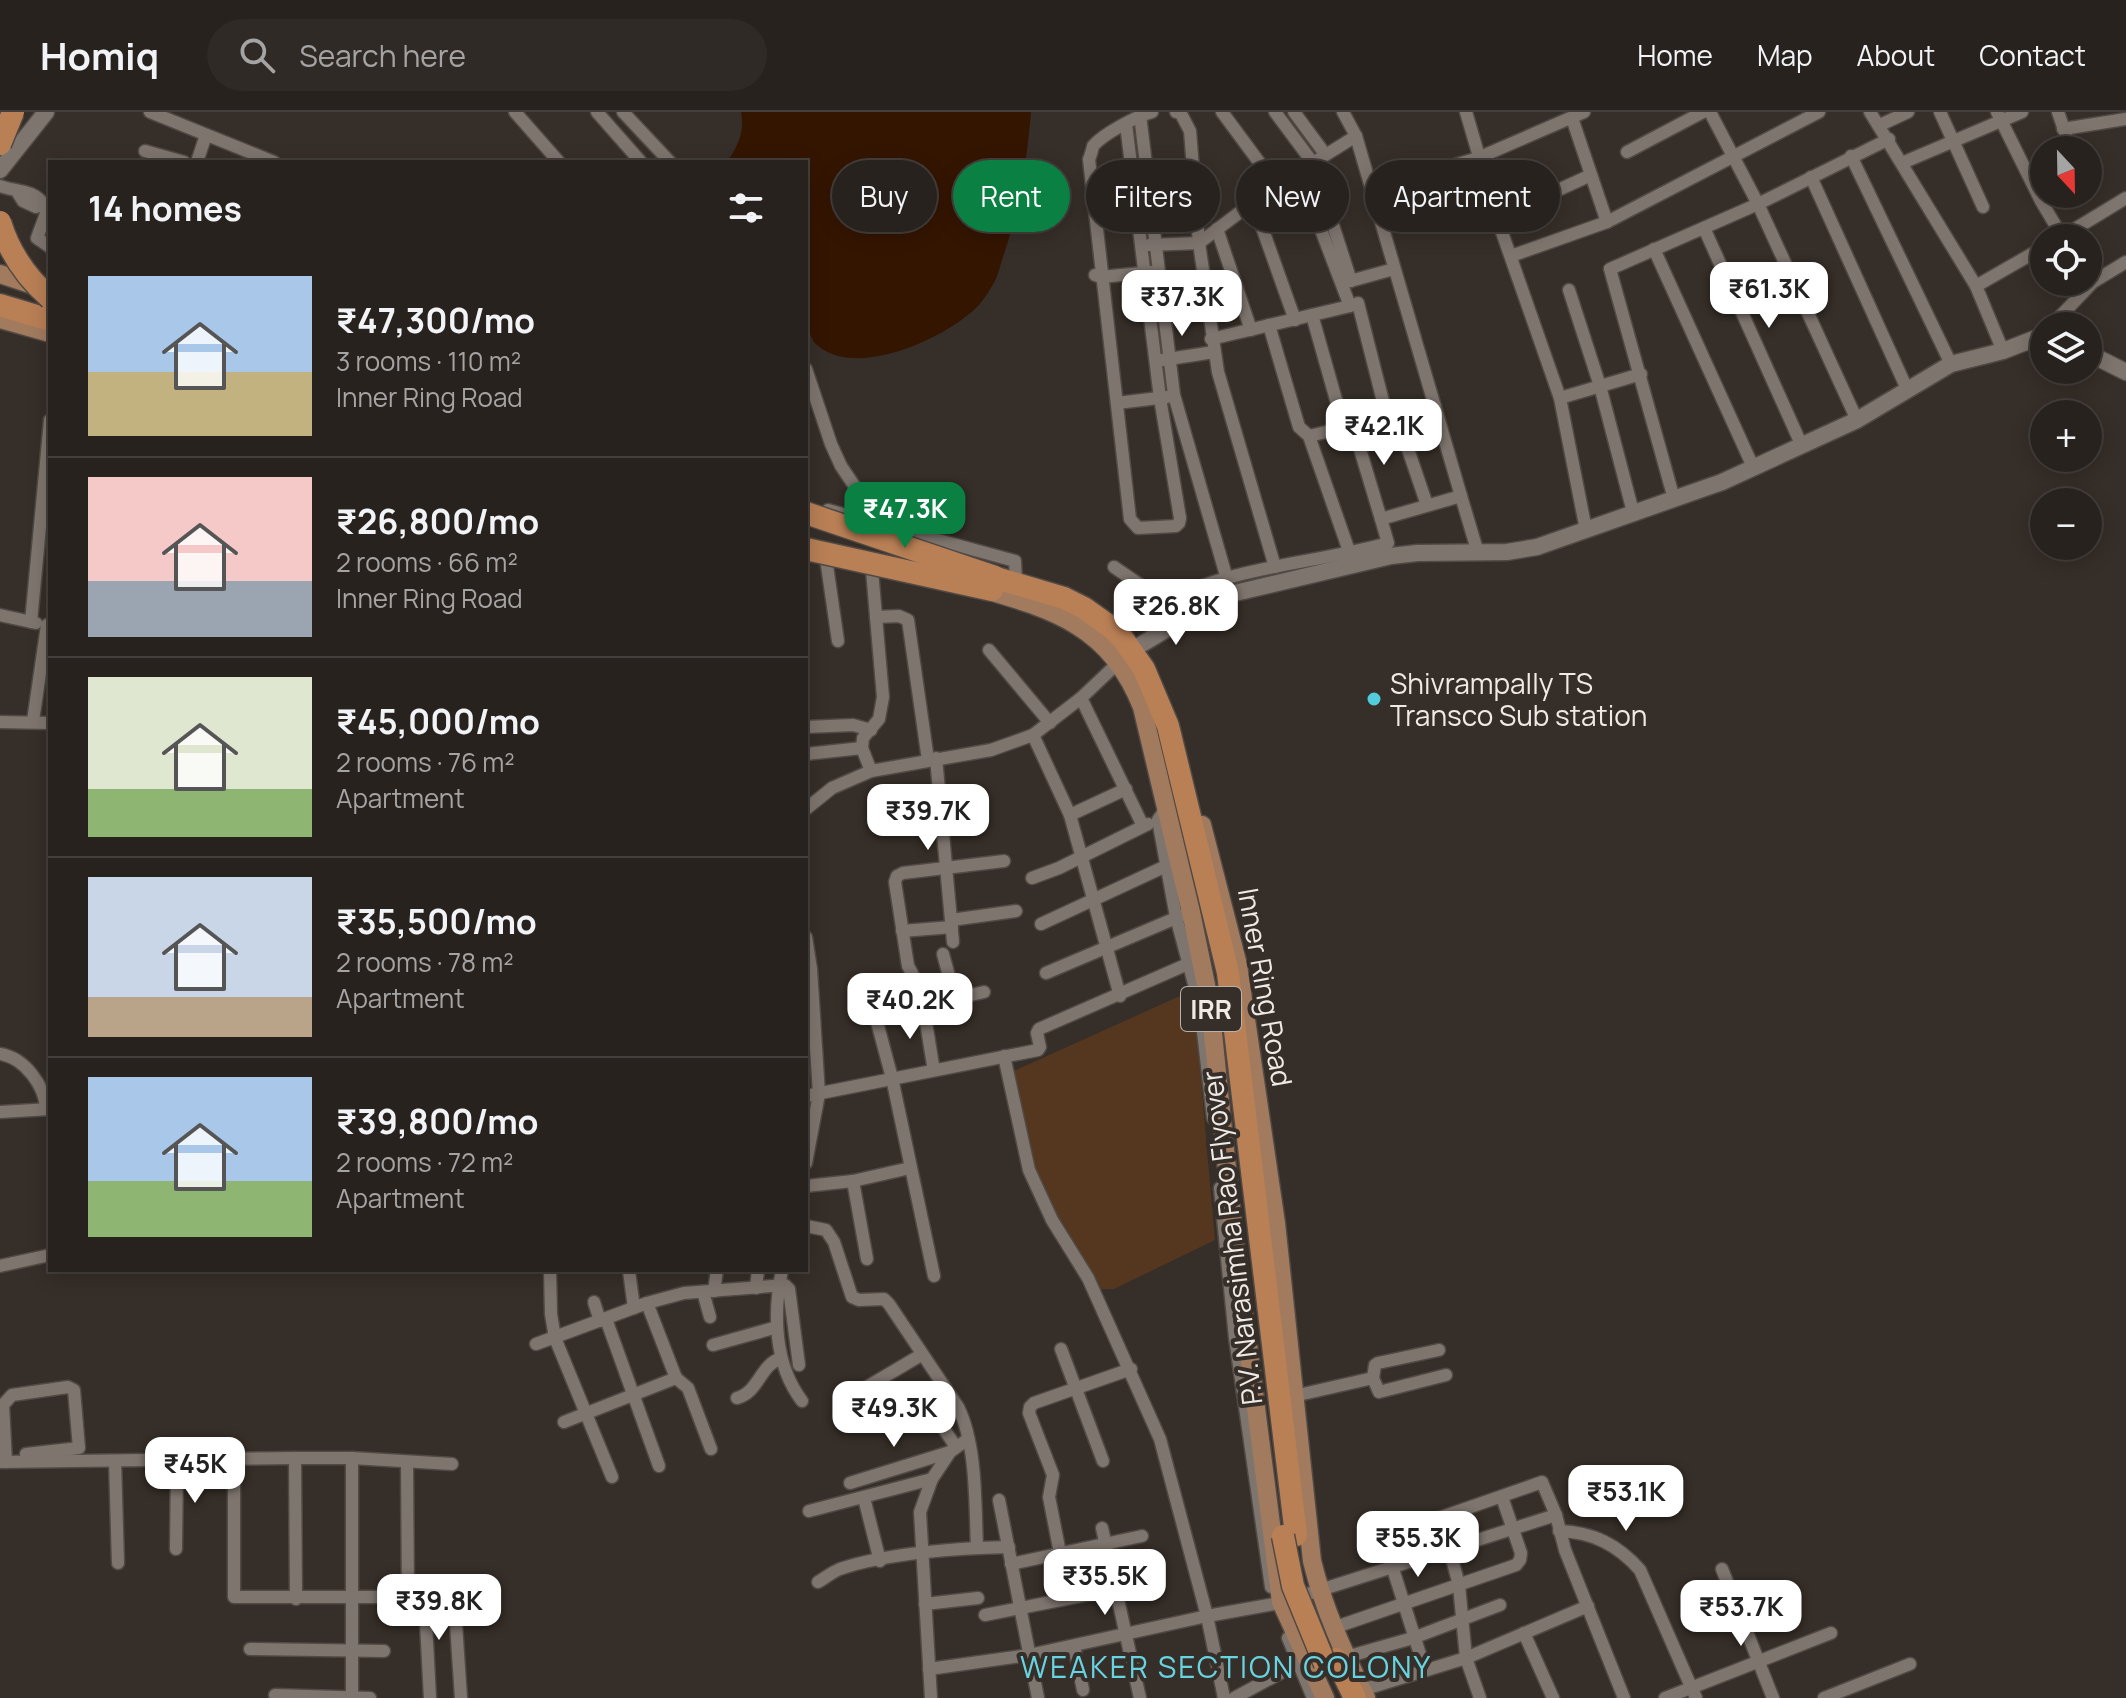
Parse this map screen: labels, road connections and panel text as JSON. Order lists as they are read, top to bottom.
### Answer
{
  "streets": {
    "highway": ["P.V. Narasimha Rao Flyover"],
    "main road": ["Inner Ring Road", "IRR"]
  },
  "crossings": [
    ["Inner Ring Road", "P.V. Narasimha Rao Flyover"]
  ],
  "districts": ["WEAKER SECTION COLONY"],
  "places": ["Shivrampally TS Transco Sub station"],
  "north": "bottom",
  "page": {
    "header": "Homiq",
    "search": "Search here",
    "nav": [
      "Home",
      "Map",
      "About",
      "Contact"
    ],
    "map_buttons": ["+", "−"],
    "chip": [
      "Buy",
      "Rent",
      "Filters",
      "New",
      "Apartment"
    ],
    "heading": "14 homes",
    "list": [
      {
        "name": "₹47,300/mo",
        "note": "3 rooms · 110 m² · Inner Ring Road"
      },
      {
        "name": "₹26,800/mo",
        "note": "2 rooms · 66 m² · Inner Ring Road"
      },
      {
        "name": "₹45,000/mo",
        "note": "2 rooms · 76 m² · Apartment"
      },
      {
        "name": "₹35,500/mo",
        "note": "2 rooms · 78 m² · Apartment"
      },
      {
        "name": "₹39,800/mo",
        "note": "2 rooms · 72 m² · Apartment"
      }
    ],
    "price": [
      "₹61.3K",
      "₹37.3K",
      "₹42.1K",
      "₹47.3K",
      "₹26.8K",
      "₹39.7K",
      "₹40.2K",
      "₹49.3K",
      "₹45K",
      "₹53.1K",
      "₹55.3K",
      "₹35.5K",
      "₹39.8K",
      "₹53.7K"
    ]
  }
}
